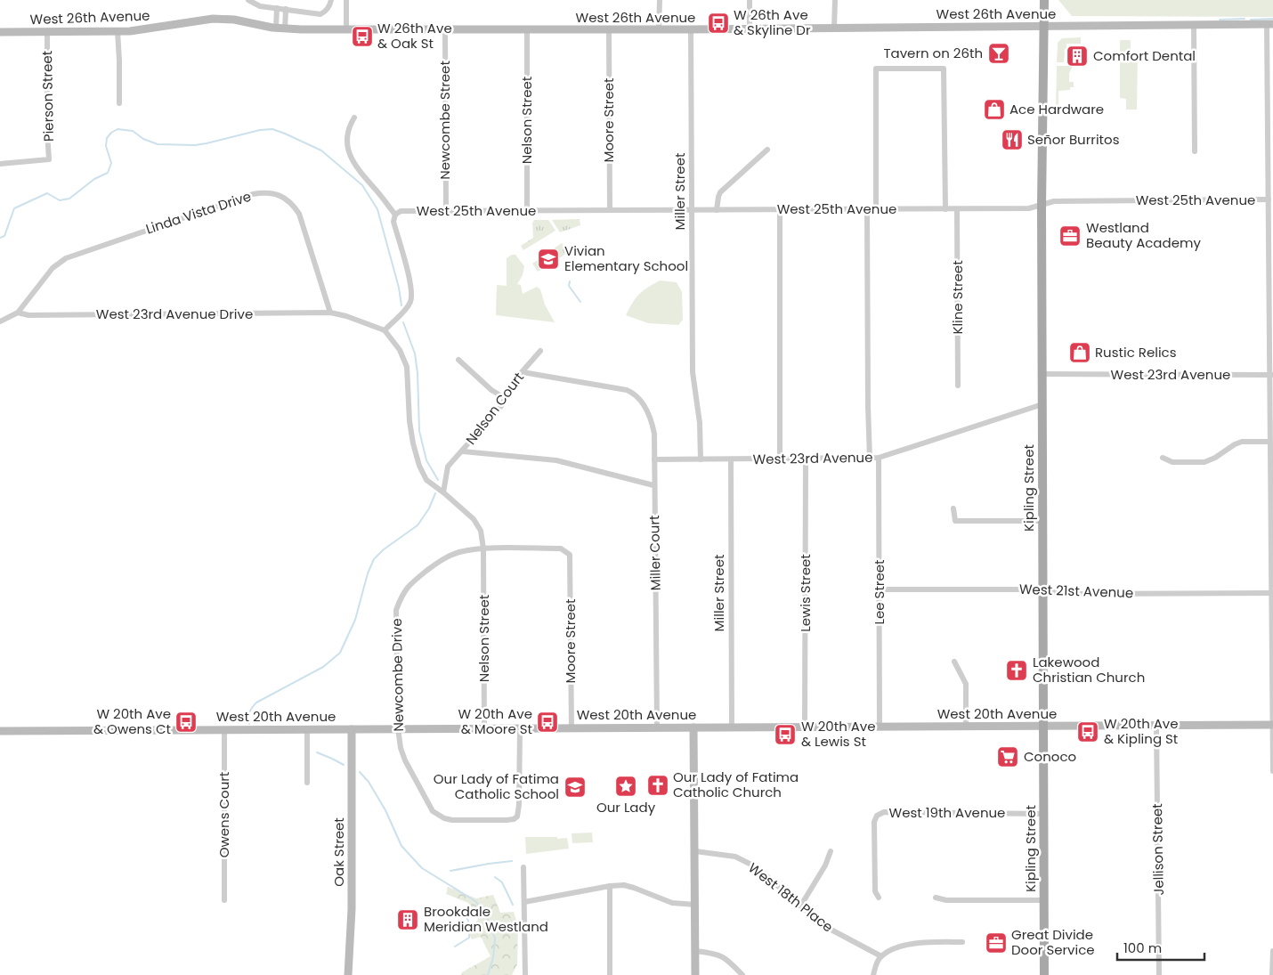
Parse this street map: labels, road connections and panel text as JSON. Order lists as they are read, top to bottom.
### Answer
{
  "streets": {
    "main road": ["Kipling Street"],
    "street": [
      "West 26th Avenue",
      "Pierson Street",
      "Newcombe Street",
      "Nelson Street",
      "Moore Street",
      "Miller Street",
      "West 25th Avenue",
      "Linda Vista Drive",
      "Kline Street",
      "West 23rd Avenue Drive",
      "West 23rd Avenue",
      "Nelson Court",
      "Miller Court",
      "West 21st Avenue",
      "Lee Street",
      "Lewis Street",
      "Newcombe Drive",
      "West 20th Avenue",
      "West 19th Avenue",
      "Owens Court",
      "Jellison Street",
      "Oak Street",
      "West 18th Place"
    ]
  },
  "crossings": [
    ["West 26th Avenue", "Pierson Street"],
    ["West 26th Avenue", "Newcombe Street"],
    ["West 26th Avenue", "Nelson Street"],
    ["West 26th Avenue", "Moore Street"],
    ["West 26th Avenue", "Miller Street"],
    ["West 26th Avenue", "Kipling Street"],
    ["Newcombe Street", "West 25th Avenue"],
    ["Nelson Street", "West 25th Avenue"],
    ["Nelson Street", "Newcombe Drive"],
    ["Nelson Street", "West 20th Avenue"],
    ["Moore Street", "West 25th Avenue"],
    ["Moore Street", "Newcombe Drive"],
    ["Moore Street", "West 20th Avenue"],
    ["Miller Street", "West 25th Avenue"],
    ["Miller Street", "West 23rd Avenue"],
    ["Miller Street", "West 20th Avenue"],
    ["West 25th Avenue", "Kline Street"],
    ["West 25th Avenue", "Kipling Street"],
    ["Linda Vista Drive", "West 23rd Avenue Drive"],
    ["West 23rd Avenue", "Kipling Street"],
    ["West 23rd Avenue", "Miller Court"],
    ["West 23rd Avenue", "Lee Street"],
    ["West 23rd Avenue", "Lewis Street"],
    ["Nelson Court", "Miller Court"],
    ["Kipling Street", "West 21st Avenue"],
    ["Kipling Street", "West 20th Avenue"],
    ["Kipling Street", "West 19th Avenue"],
    ["Miller Court", "West 20th Avenue"],
    ["West 21st Avenue", "Lee Street"],
    ["Lee Street", "West 20th Avenue"],
    ["Lewis Street", "West 20th Avenue"],
    ["Newcombe Drive", "West 20th Avenue"],
    ["West 20th Avenue", "Owens Court"],
    ["West 20th Avenue", "Jellison Street"],
    ["West 20th Avenue", "Oak Street"]
  ],
  "places": {
    "bus stop": [
      "W 26th Ave & Skyline Dr",
      "W 26th Ave & Oak St",
      "W 20th Ave & Owens Ct",
      "W 20th Ave & Moore St",
      "W 20th Ave & Kipling St",
      "W 20th Ave & Lewis St"
    ],
    "bar": ["Tavern on 26th"],
    "building": ["Comfort Dental", "Brookdale Meridian Westland"],
    "shop": ["Ace Hardware", "Rustic Relics"],
    "restaurant": ["Señor Burritos"],
    "office": ["Westland Beauty Academy", "Great Divide Door Service"],
    "school or university": ["Vivian Elementary School", "Our Lady of Fatima Catholic School"],
    "church": ["Lakewood Christian Church", "Our Lady of Fatima Catholic Church"],
    "supermarket": ["Conoco"],
    "place": ["Our Lady"]
  },
  "scale_bar": "100 m"
}
